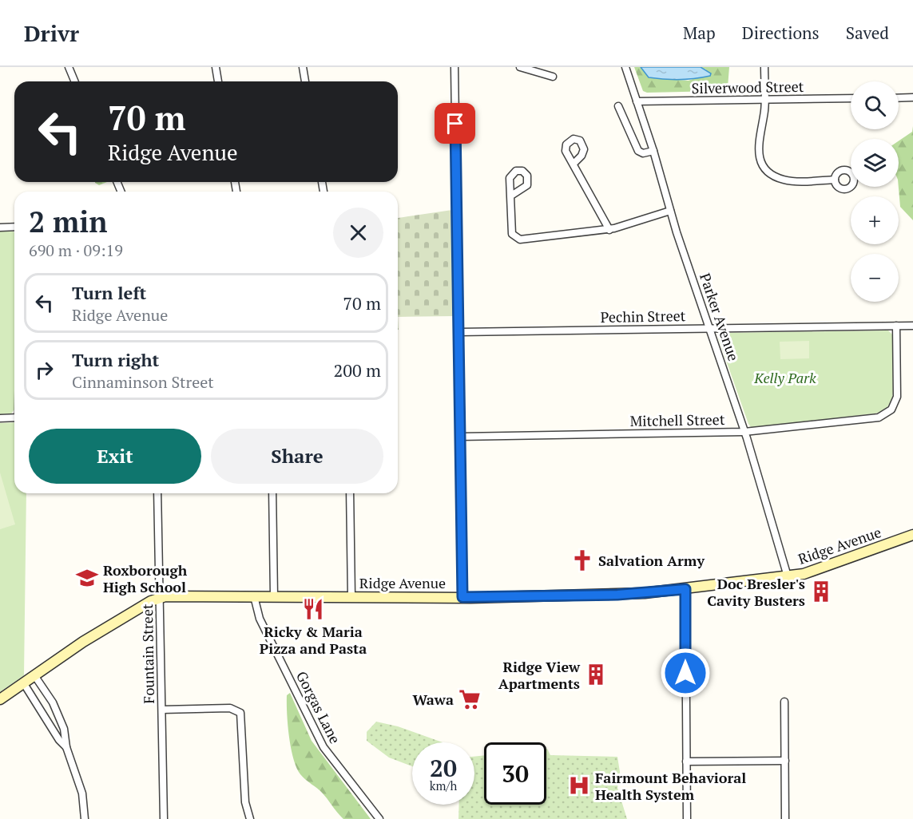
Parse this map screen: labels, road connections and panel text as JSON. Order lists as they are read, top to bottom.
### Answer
{
  "streets": {
    "main road": ["Ridge Avenue"],
    "street": [
      "Silverwood Street",
      "Pechin Street",
      "Parker Avenue",
      "Mitchell Street",
      "Fountain Street",
      "Gorgas Lane"
    ]
  },
  "crossings": [
    ["Silverwood Street", "Parker Avenue"],
    ["Pechin Street", "Parker Avenue"],
    ["Pechin Street", "Mitchell Street"],
    ["Parker Avenue", "Mitchell Street"],
    ["Parker Avenue", "Ridge Avenue"],
    ["Ridge Avenue", "Fountain Street"],
    ["Ridge Avenue", "Gorgas Lane"]
  ],
  "parks": ["Kelly Park"],
  "places": {
    "church": ["Salvation Army"],
    "school or university": ["Roxborough High School"],
    "building": ["Doc Bresler's Cavity Busters", "Ridge View Apartments"],
    "restaurant": ["Ricky & Maria Pizza and Pasta"],
    "supermarket": ["Wawa"],
    "hospital": ["Fairmount Behavioral Health System"]
  },
  "page": {
    "header": "Drivr",
    "nav": ["Map", "Directions", "Saved"],
    "map_buttons": ["+", "−"],
    "turn": ["70 m", "Ridge Avenue"],
    "heading": ["2 min", "690 m · 09:19"],
    "list": [
      {
        "name": "Turn left",
        "note": "Ridge Avenue",
        "value": "70 m"
      },
      {
        "name": "Turn right",
        "note": "Cinnaminson Street",
        "value": "200 m"
      }
    ],
    "buttons": ["Exit", "Share"],
    "speed": "20 km/h",
    "limit": "30"
  }
}
